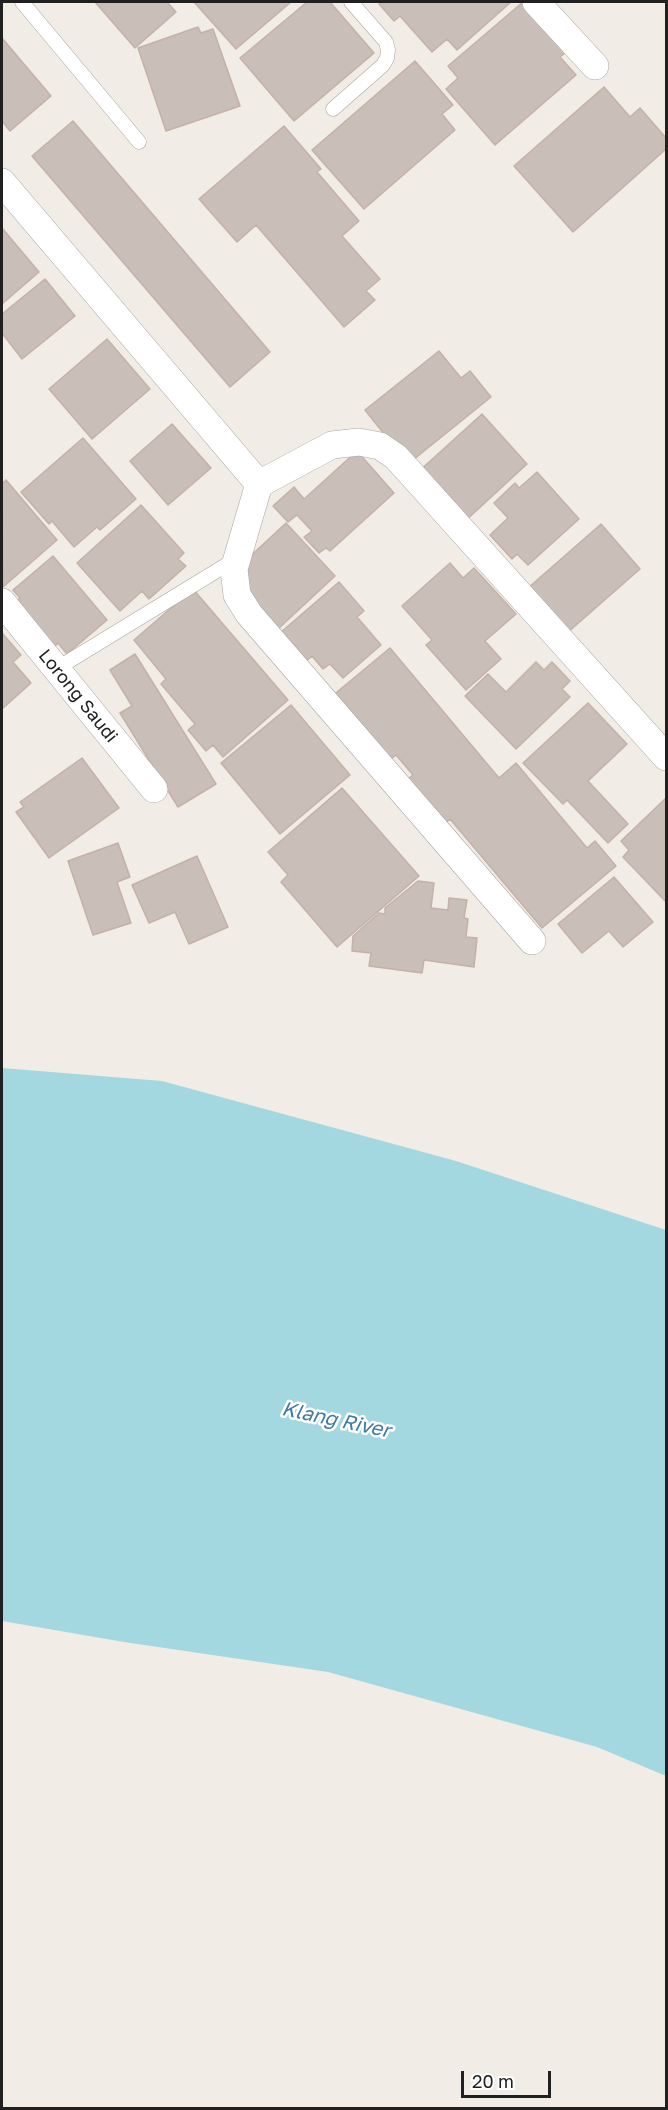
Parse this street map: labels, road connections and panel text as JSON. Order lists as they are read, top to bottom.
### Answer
{
  "streets": {
    "street": ["Lorong Saudi"]
  },
  "water": ["Klang River"],
  "scale_bar": "20 m"
}
